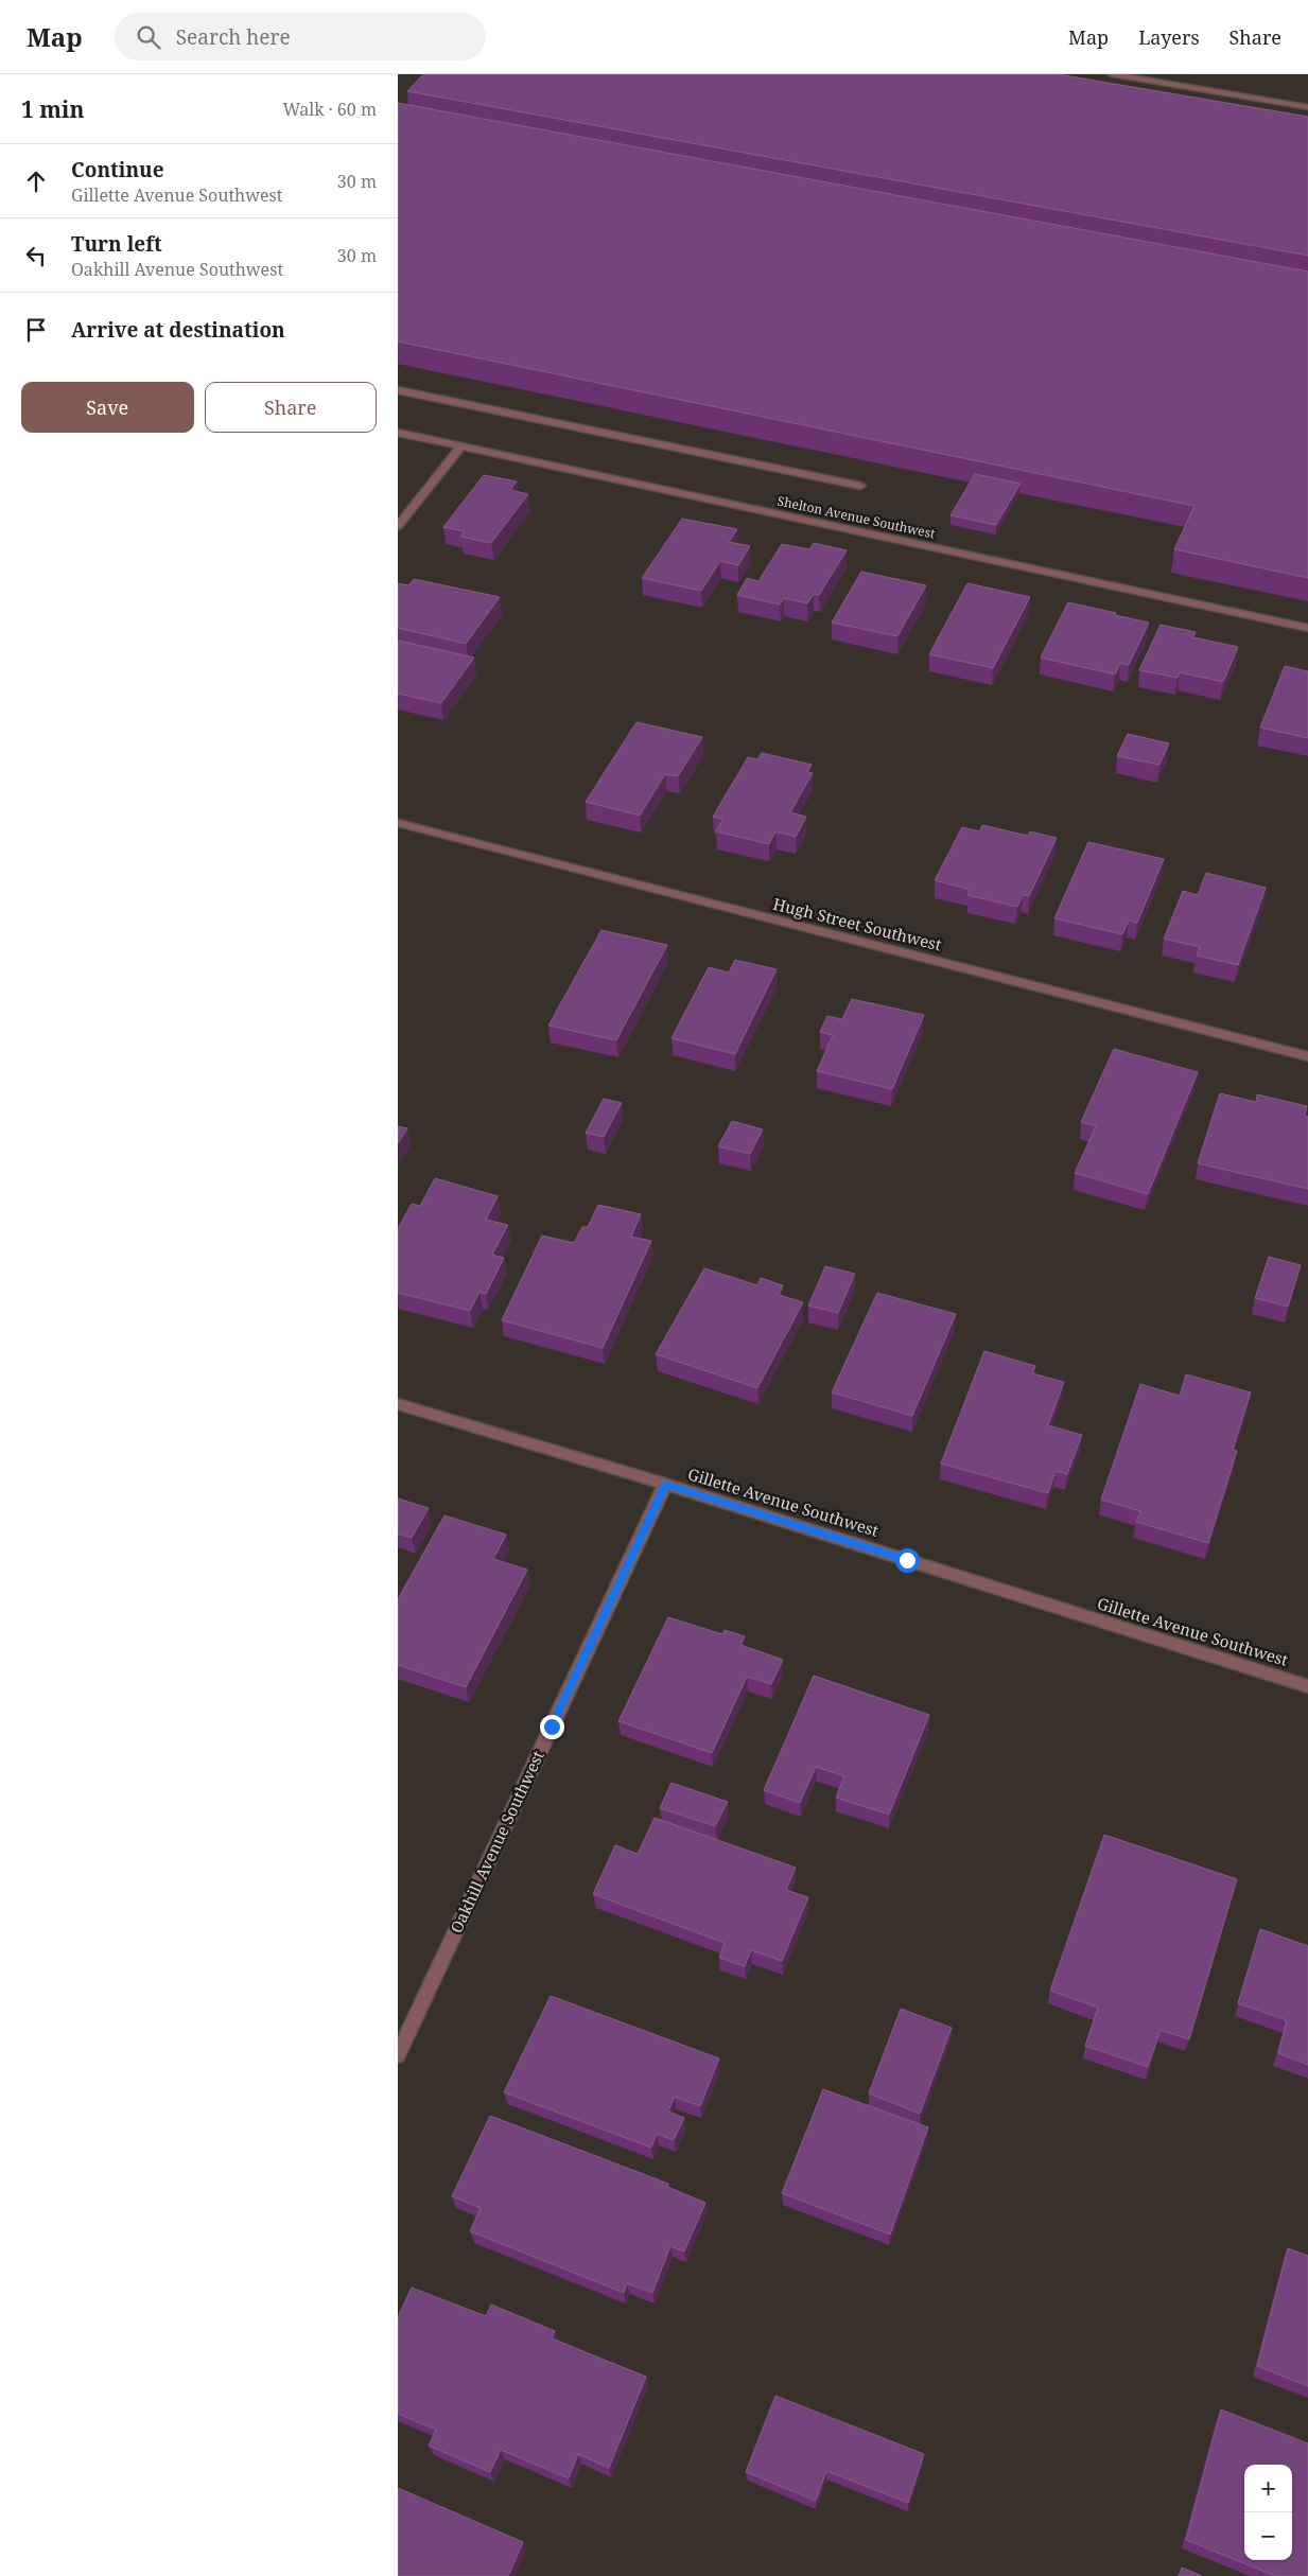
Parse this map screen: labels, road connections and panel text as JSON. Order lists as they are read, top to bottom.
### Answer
{
  "streets": {
    "street": [
      "Shelton Avenue Southwest",
      "Hugh Street Southwest",
      "Gillette Avenue Southwest",
      "Oakhill Avenue Southwest"
    ]
  },
  "crossings": [
    ["Gillette Avenue Southwest", "Oakhill Avenue Southwest"]
  ],
  "page": {
    "header": "Map",
    "search": "Search here",
    "nav": ["Map", "Layers", "Share"],
    "heading": ["1 min", "Walk · 60 m"],
    "list": [
      ["Continue", "Gillette Avenue Southwest", "30 m"],
      ["Turn left", "Oakhill Avenue Southwest", "30 m"],
      "Arrive at destination"
    ],
    "buttons": ["Save", "Share"],
    "map_buttons": ["+", "−"]
  }
}
